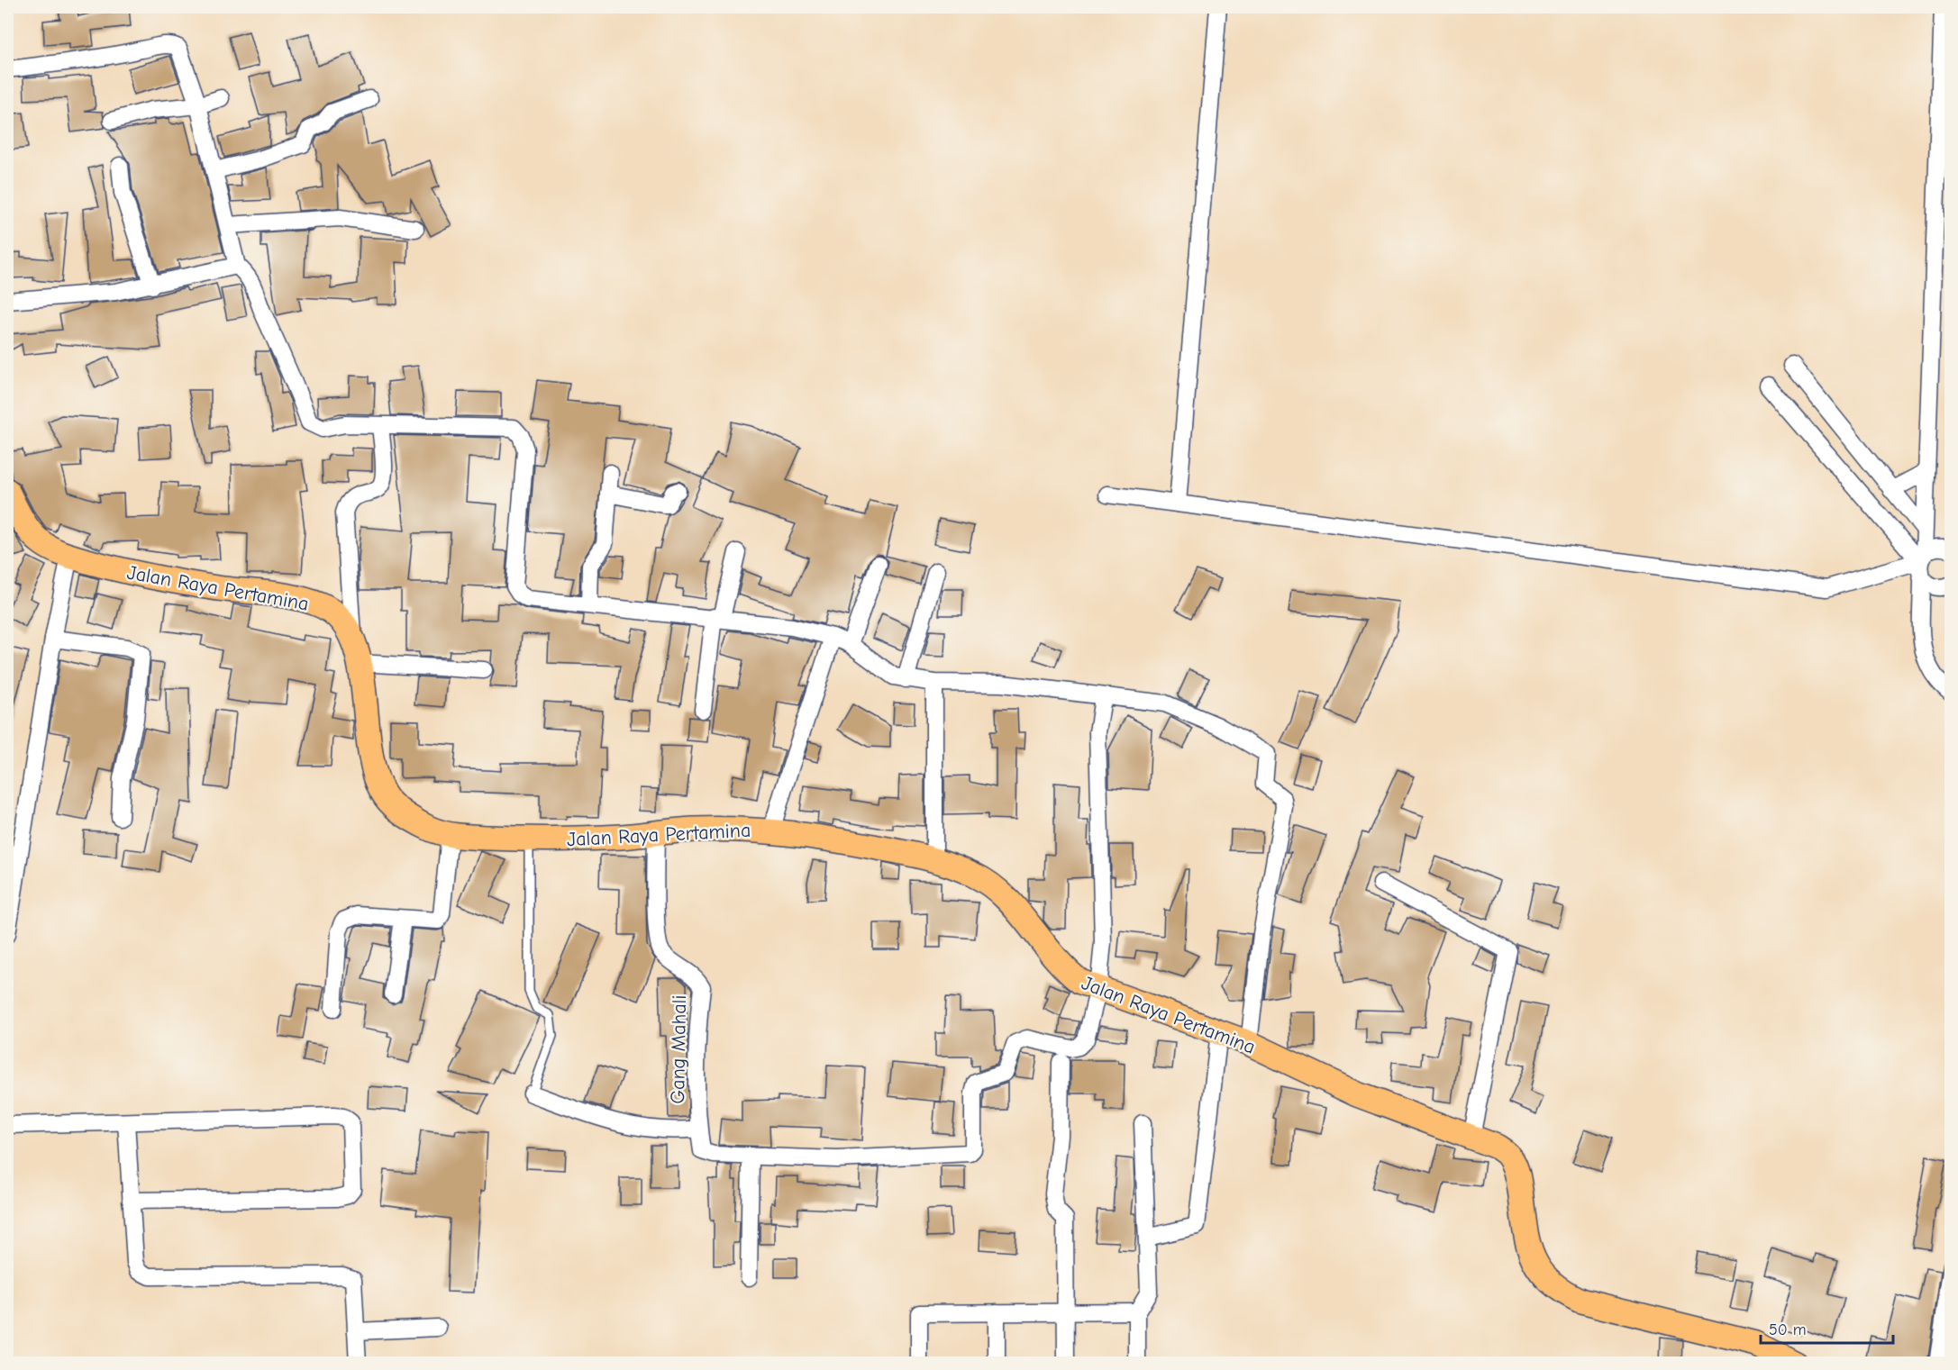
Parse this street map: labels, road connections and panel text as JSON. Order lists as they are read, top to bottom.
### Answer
{
  "streets": {
    "main road": ["Jalan Raya Pertamina"],
    "street": ["Gang Mahali"]
  },
  "crossings": [
    ["Jalan Raya Pertamina", "Gang Mahali"]
  ],
  "scale_bar": "50 m"
}
